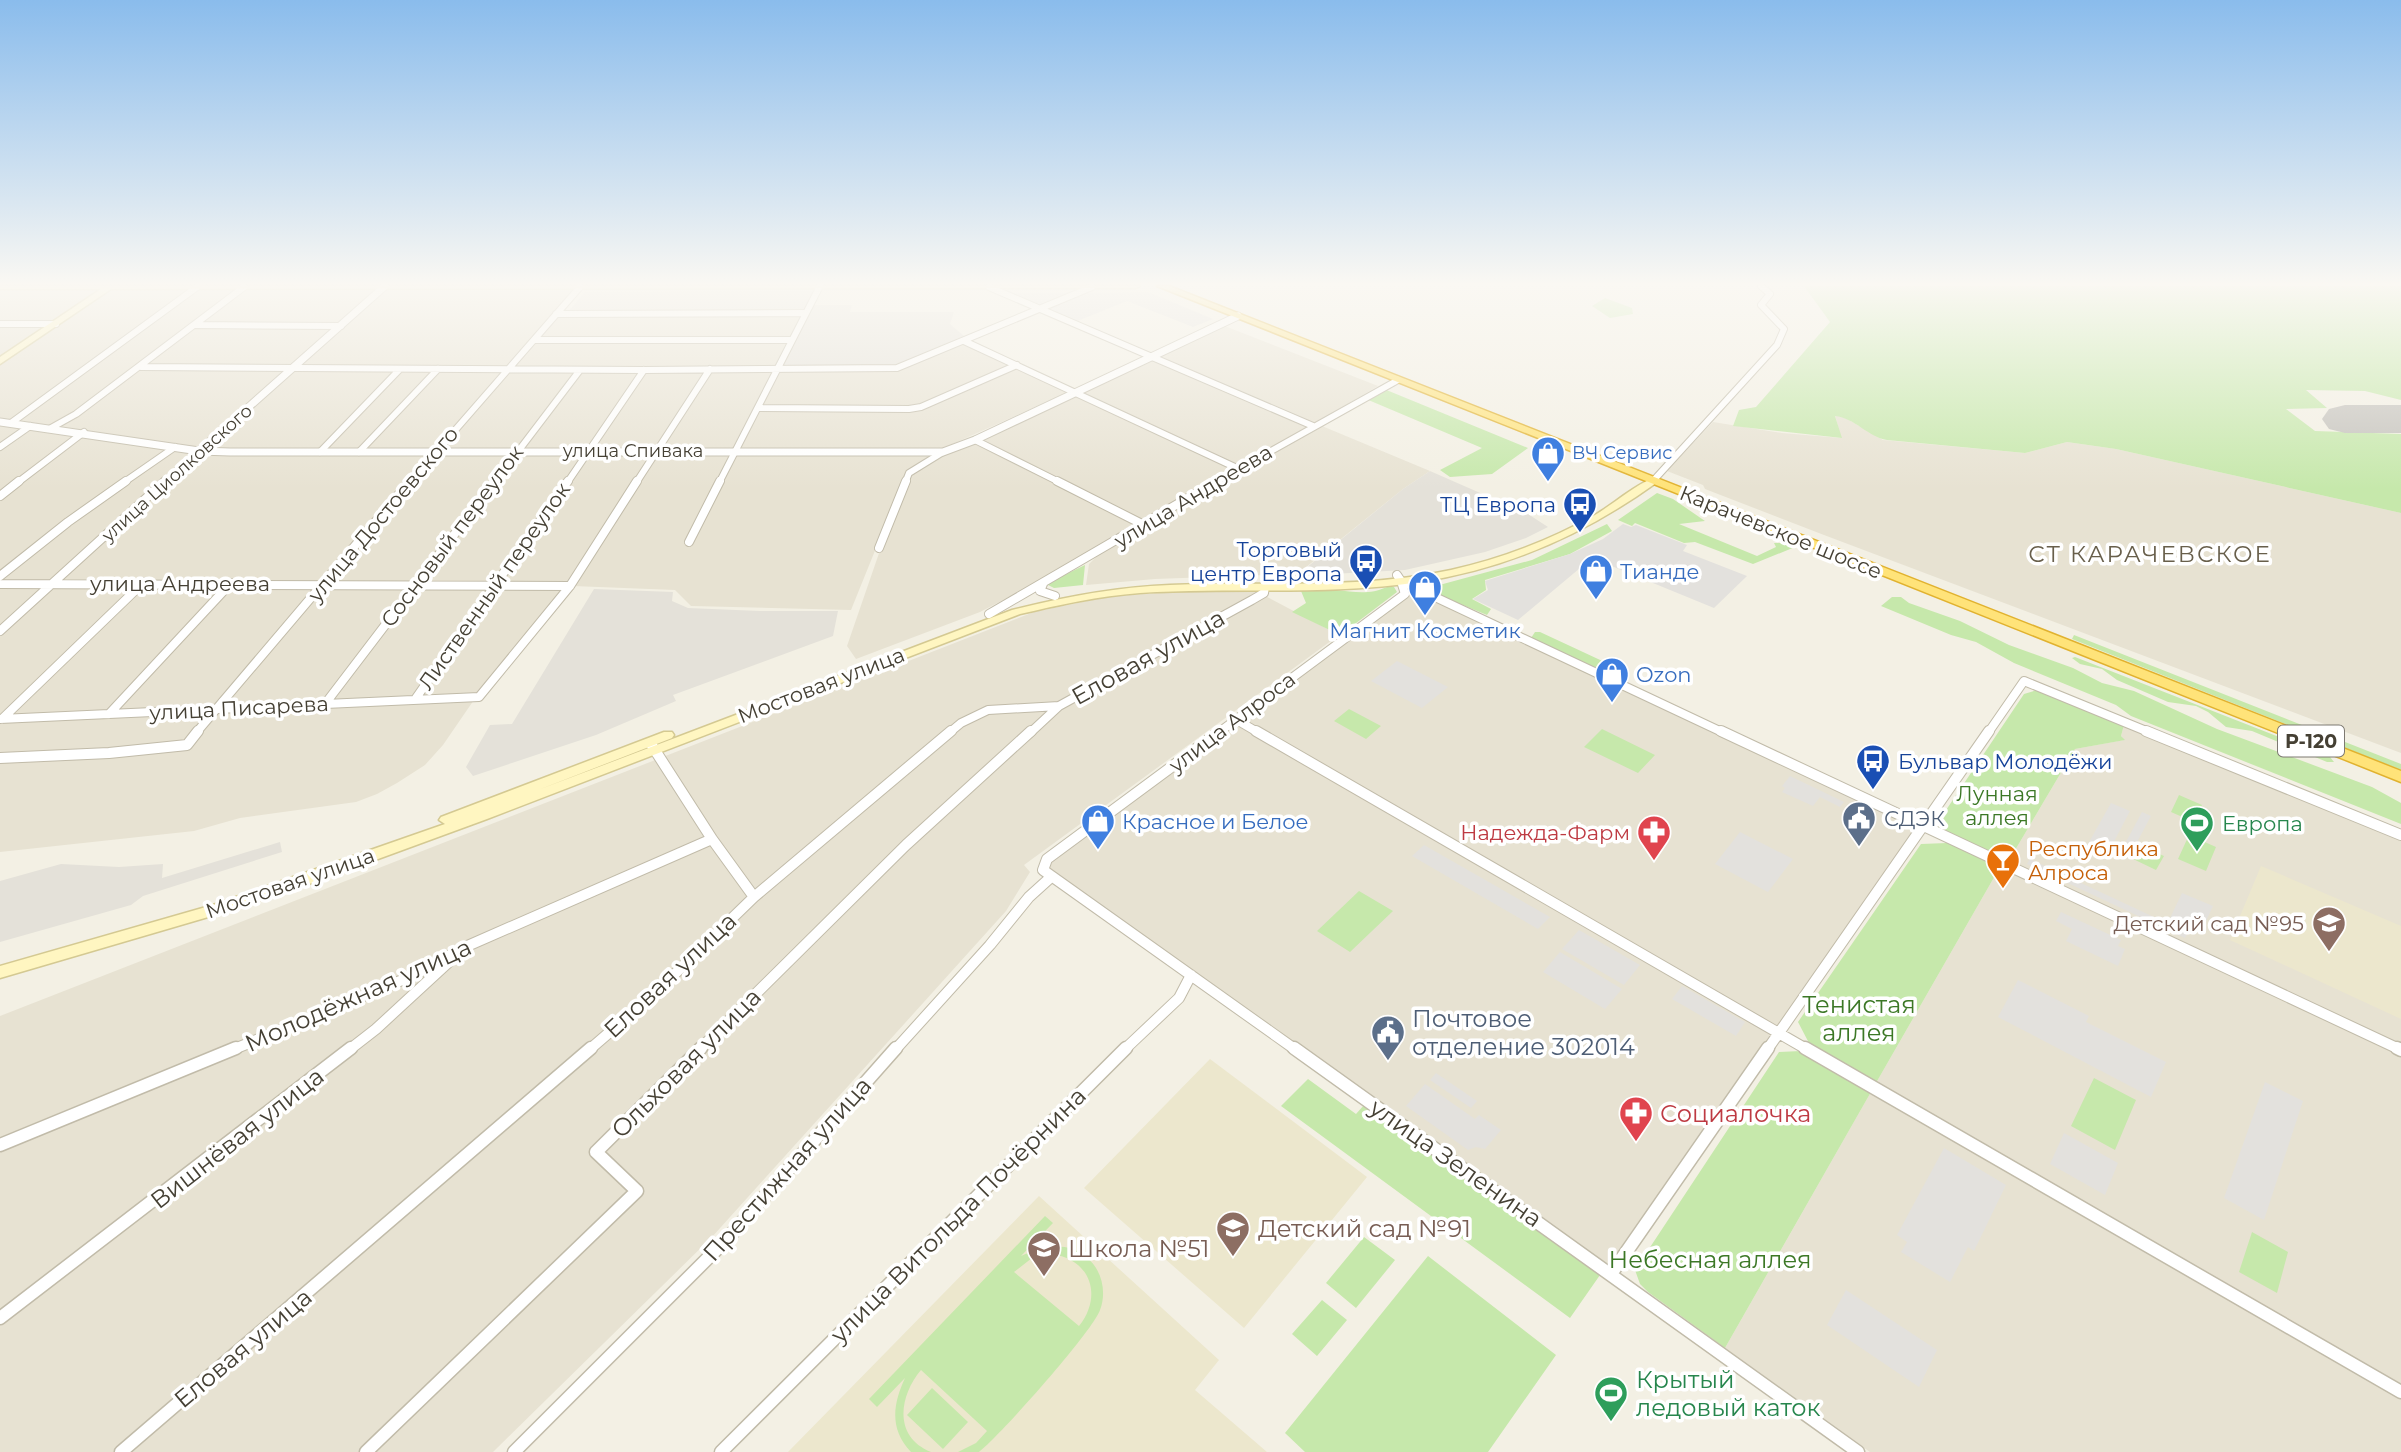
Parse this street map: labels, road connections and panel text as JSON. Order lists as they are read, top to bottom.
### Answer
{
  "streets": {
    "highway": ["Карачевское шоссе", "Р-120"],
    "main road": ["Мостовая улица"],
    "street": [
      "улица Спивака",
      "улица Циолковского",
      "улица Андреева",
      "улица Достоевского",
      "Сосновый переулок",
      "Лиственный переулок",
      "Еловая улица",
      "улица Писарева",
      "улица Алроса",
      "Молодёжная улица",
      "Ольховая улица",
      "Вишнёвая улица",
      "улица Зеленина",
      "Престижная улица",
      "улица Витольда Почёрнина"
    ]
  },
  "crossings": [
    ["улица Спивака", "улица Циолковского"],
    ["улица Спивака", "улица Достоевского"],
    ["улица Спивака", "Сосновый переулок"],
    ["улица Спивака", "Лиственный переулок"],
    ["улица Циолковского", "улица Андреева"],
    ["улица Андреева", "улица Достоевского"],
    ["улица Андреева", "Карачевское шоссе"],
    ["улица Андреева", "Сосновый переулок"],
    ["улица Андреева", "Лиственный переулок"],
    ["улица Андреева", "Мостовая улица"],
    ["улица Андреева", "улица Писарева"],
    ["улица Достоевского", "улица Писарева"],
    ["Карачевское шоссе", "Мостовая улица"],
    ["Сосновый переулок", "улица Писарева"],
    ["Лиственный переулок", "улица Писарева"],
    ["Еловая улица", "Мостовая улица"],
    ["Еловая улица", "Ольховая улица"],
    ["Мостовая улица", "улица Алроса"],
    ["улица Алроса", "улица Зеленина"],
    ["улица Алроса", "Престижная улица"],
    ["Молодёжная улица", "Вишнёвая улица"],
    ["улица Зеленина", "Престижная улица"],
    ["улица Зеленина", "улица Витольда Почёрнина"]
  ],
  "districts": ["СТ КАРАЧЕВСКОЕ"],
  "parks": ["Лунная аллея", "Тенистая аллея", "Небесная аллея"],
  "places": {
    "shop": [
      "ВЧ Сервис",
      "Тианде",
      "Магнит Косметик",
      "Ozon",
      "Красное и Белое"
    ],
    "bus stop": ["ТЦ Европа", "Торговый центр Европа", "Бульвар Молодёжи"],
    "public building": ["СДЭК", "Почтовое отделение 302014"],
    "sports": ["Европа", "Крытый ледовый каток"],
    "pharmacy": ["Надежда-Фарм", "Социалочка"],
    "bar": ["Республика Алроса"],
    "school or university": ["Детский сад №95", "Детский сад №91", "Школа №51"]
  }
}
